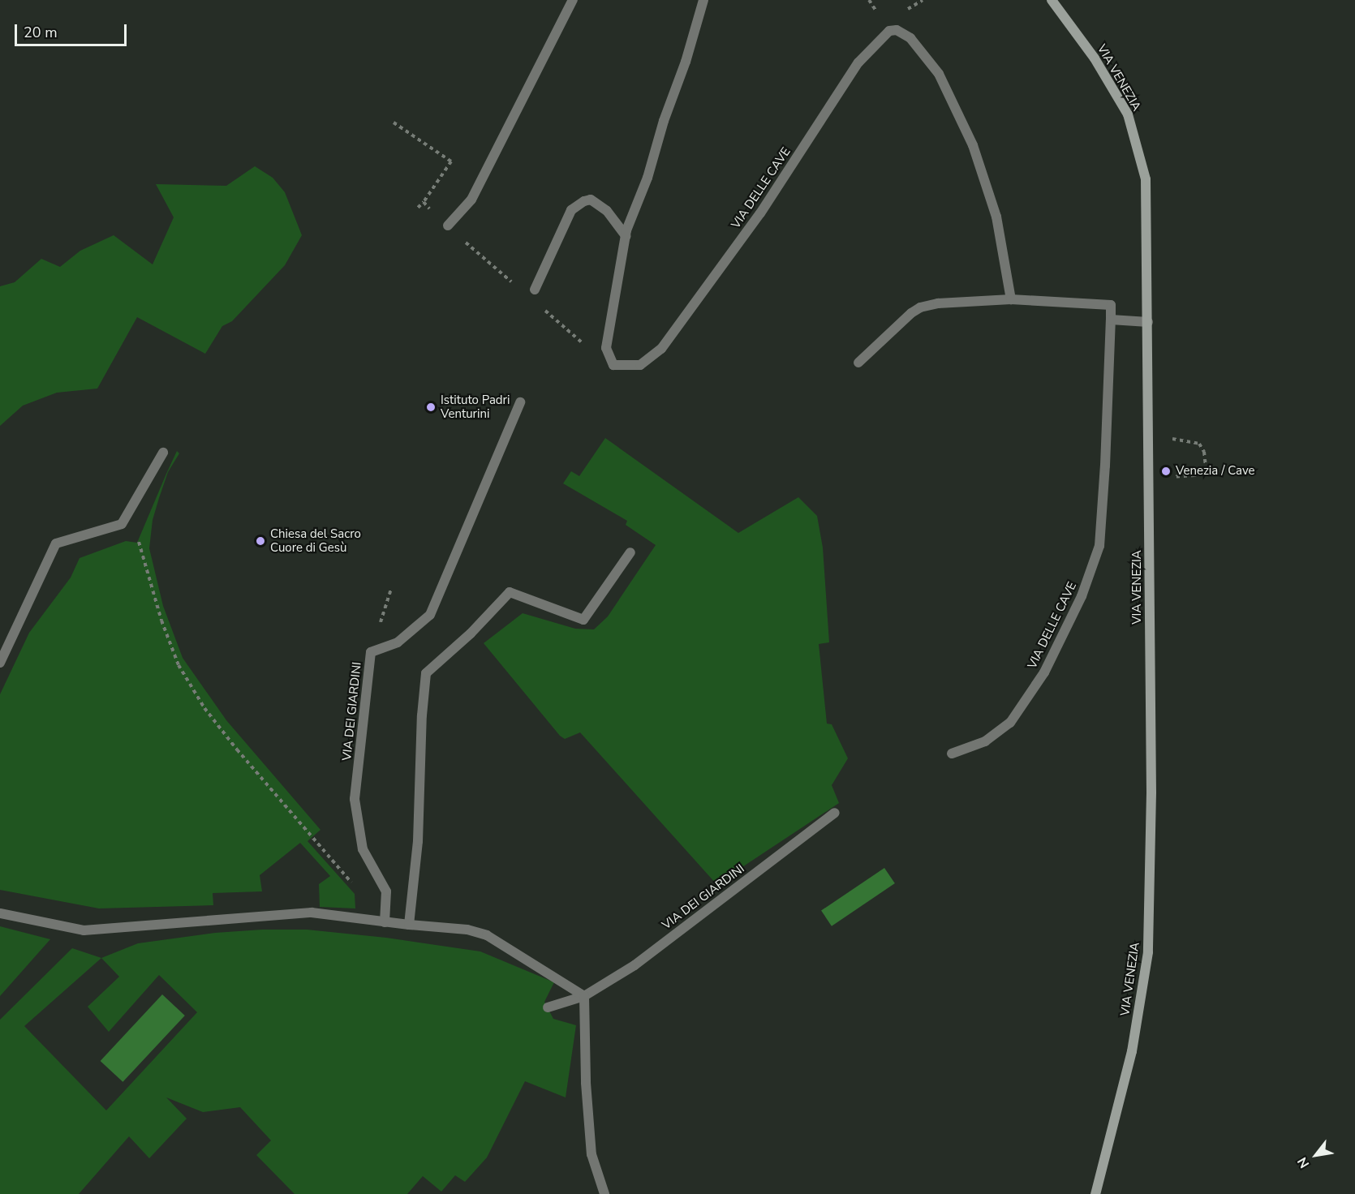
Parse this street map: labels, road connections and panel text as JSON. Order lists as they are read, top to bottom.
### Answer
{
  "streets": {
    "main road": ["VIA VENEZIA"],
    "street": ["VIA DELLE CAVE", "VIA DEI GIARDINI"]
  },
  "places": ["Istituto Padri Venturini", "Venezia / Cave", "Chiesa del Sacro Cuore di Gesù"],
  "scale_bar": "20 m",
  "north": "bottom left"
}
